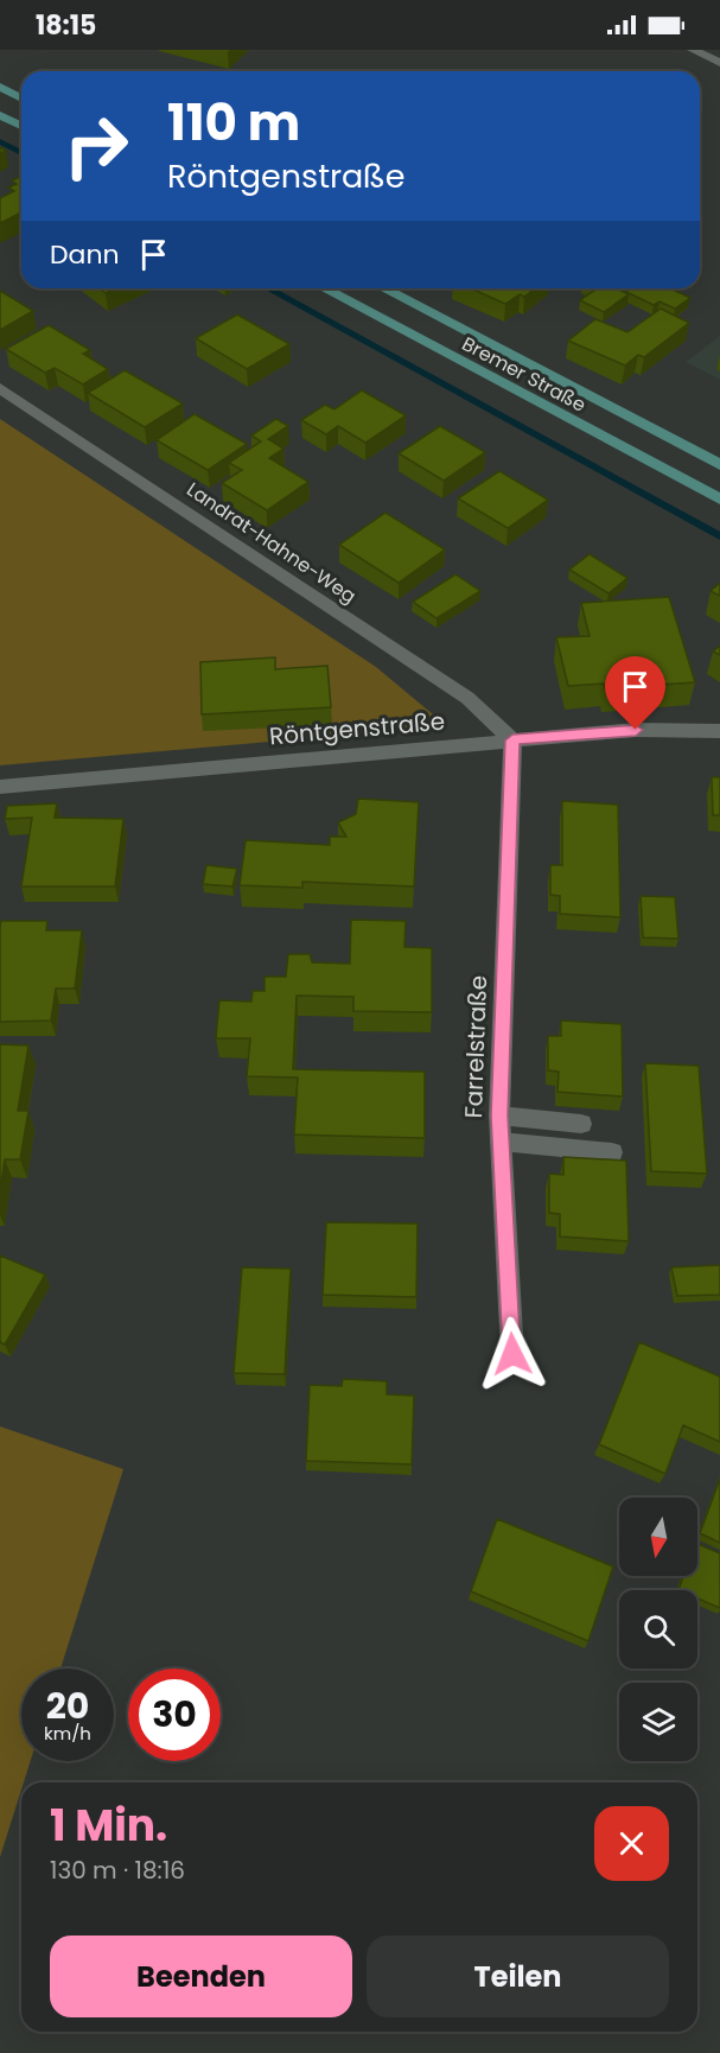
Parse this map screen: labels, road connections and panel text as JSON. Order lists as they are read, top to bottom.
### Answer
{
  "streets": {
    "main road": ["Bremer Straße"],
    "street": ["Landrat-Hahne-Weg", "Röntgenstraße", "Farrelstraße"]
  },
  "crossings": [
    ["Landrat-Hahne-Weg", "Röntgenstraße"],
    ["Landrat-Hahne-Weg", "Farrelstraße"],
    ["Röntgenstraße", "Farrelstraße"]
  ],
  "north": "bottom",
  "page": {
    "status": "18:15",
    "turn": ["110 m", "Röntgenstraße"],
    "then": "Dann",
    "speed": "20 km/h",
    "limit": "30",
    "heading": ["1 Min.", "130 m · 18:16"],
    "buttons": ["Beenden", "Teilen"]
  }
}
